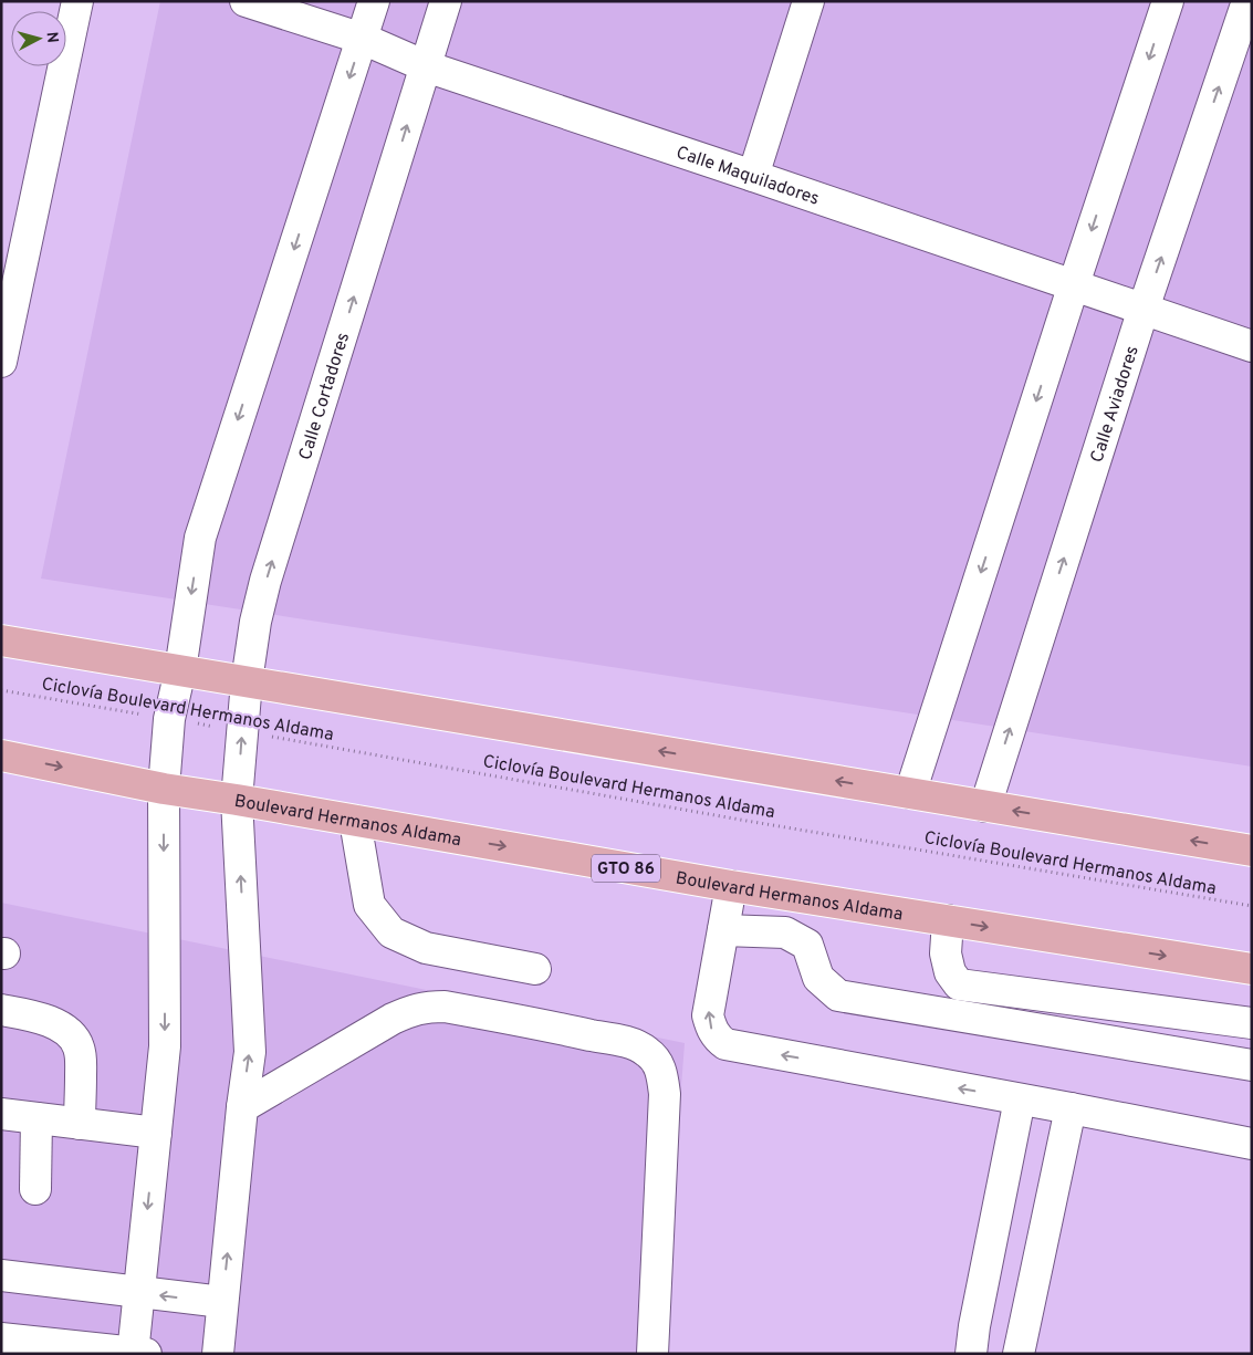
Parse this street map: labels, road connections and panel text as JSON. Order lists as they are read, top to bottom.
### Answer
{
  "streets": {
    "main road": ["Boulevard Hermanos Aldama", "GTO 86"],
    "lane": ["Calle Maquiladores", "Calle Cortadores", "Calle Aviadores"],
    "path": ["Ciclovía Boulevard Hermanos Aldama"]
  },
  "crossings": [
    ["Calle Maquiladores", "Calle Cortadores"],
    ["Calle Maquiladores", "Calle Aviadores"],
    ["Calle Cortadores", "Ciclovía Boulevard Hermanos Aldama"],
    ["Calle Cortadores", "Boulevard Hermanos Aldama"]
  ],
  "north": "right"
}
